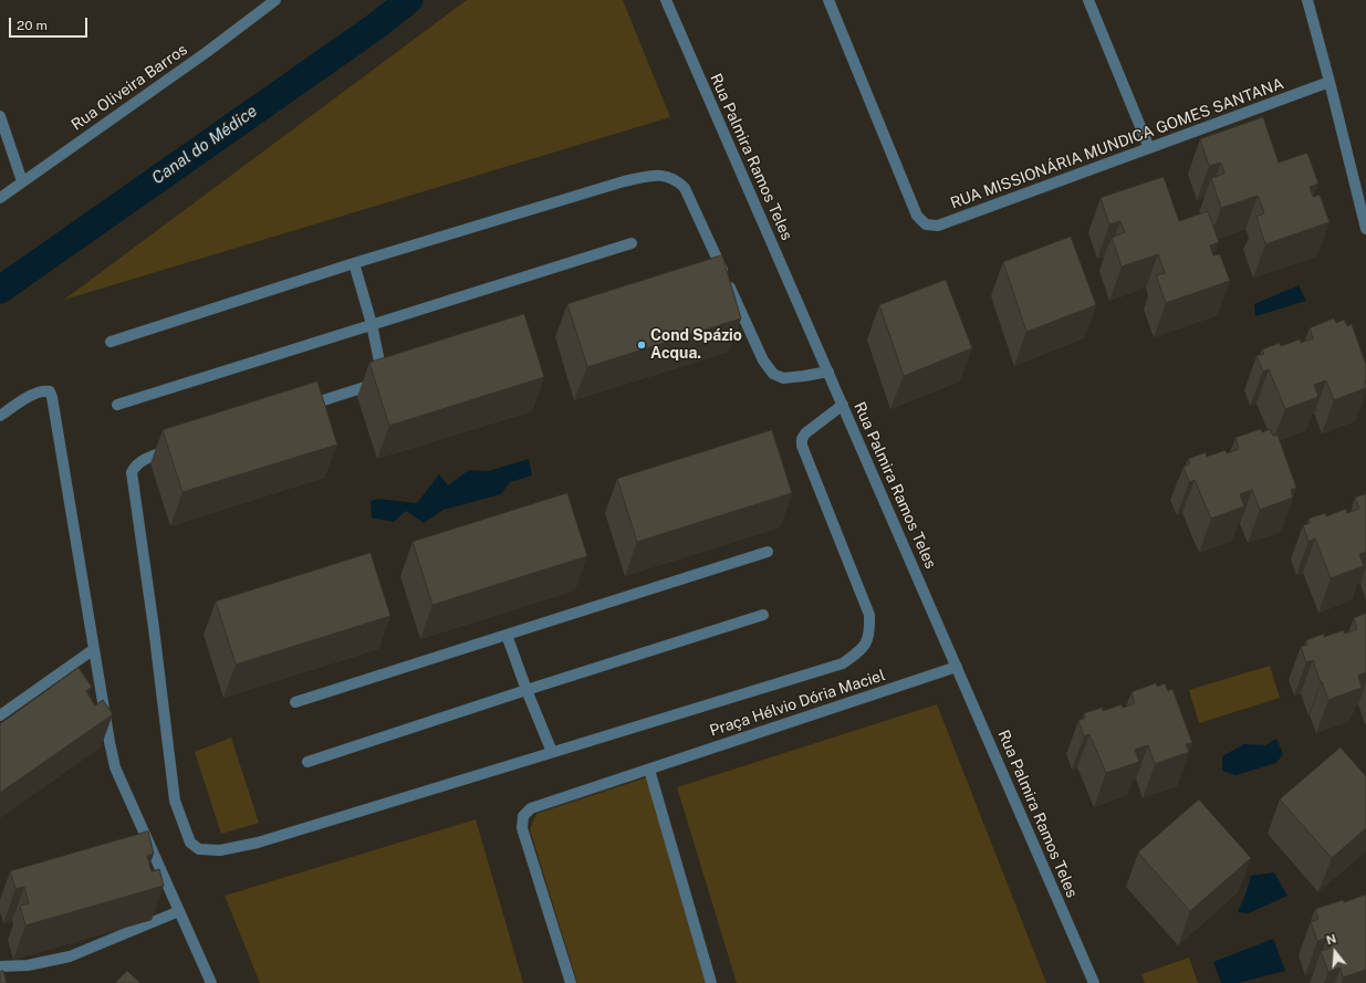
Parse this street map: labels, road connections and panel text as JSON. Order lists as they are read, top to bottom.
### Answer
{
  "streets": {
    "street": [
      "Rua Oliveira Barros",
      "RUA MISSIONÁRIA MUNDICA GOMES SANTANA",
      "Rua Palmira Ramos Teles",
      "Praça Hélvio Dória Maciel"
    ]
  },
  "crossings": [
    ["Rua Palmira Ramos Teles", "Praça Hélvio Dória Maciel"]
  ],
  "water": ["Canal do Médice"],
  "places": ["Cond Spázio Acqua."],
  "scale_bar": "20 m",
  "north": "top"
}
